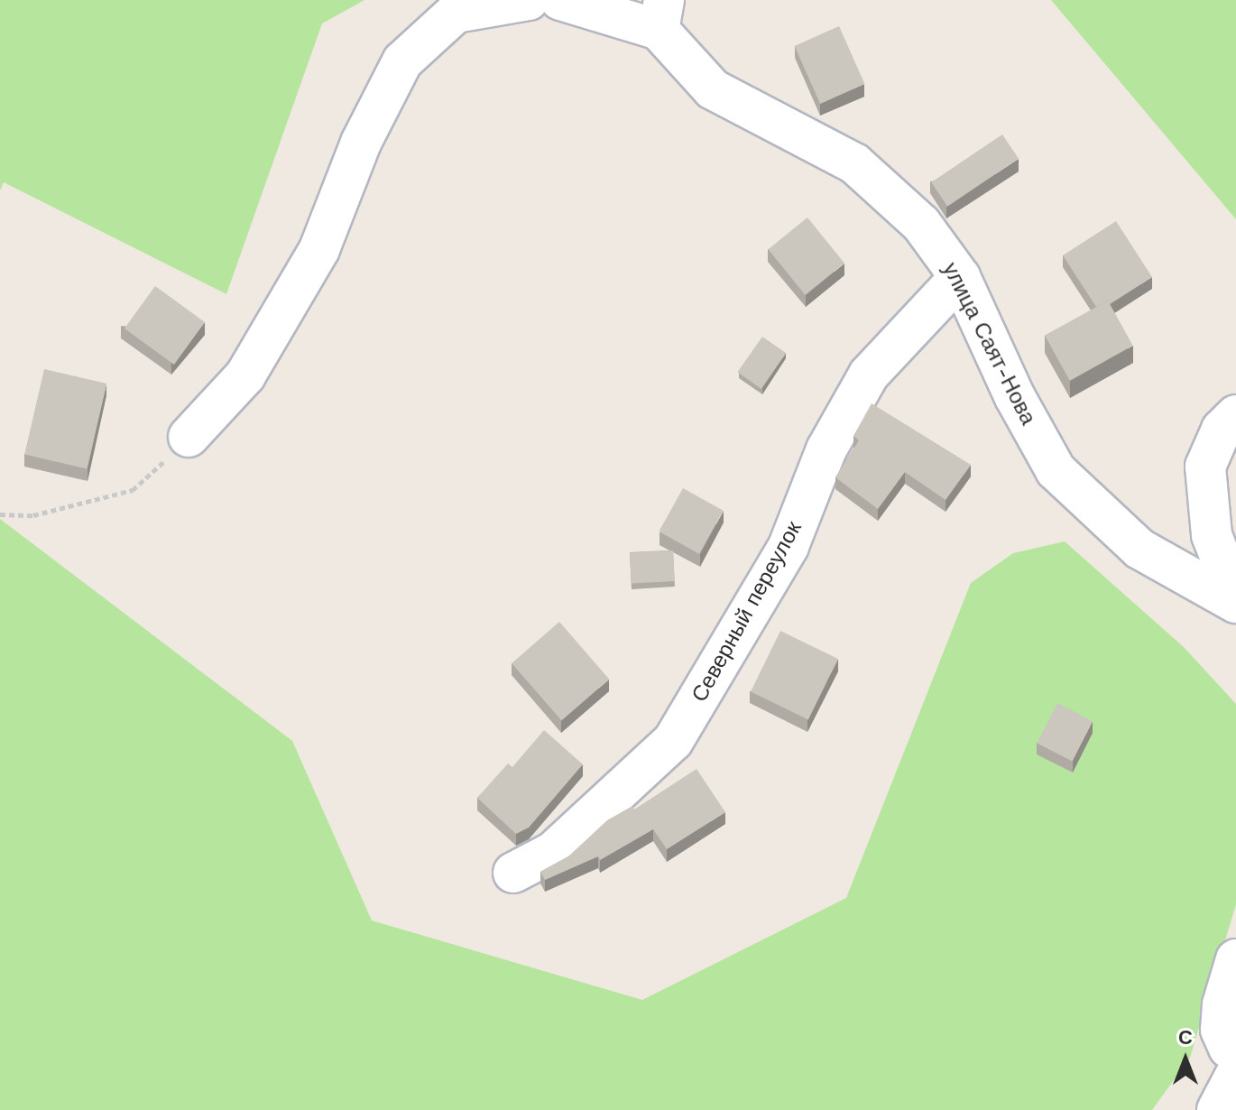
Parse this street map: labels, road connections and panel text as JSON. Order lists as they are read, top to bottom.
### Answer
{
  "streets": {
    "street": ["улица Саят-Нова", "Северный переулок"]
  },
  "crossings": [
    ["улица Саят-Нова", "Северный переулок"]
  ],
  "north": "top"
}
